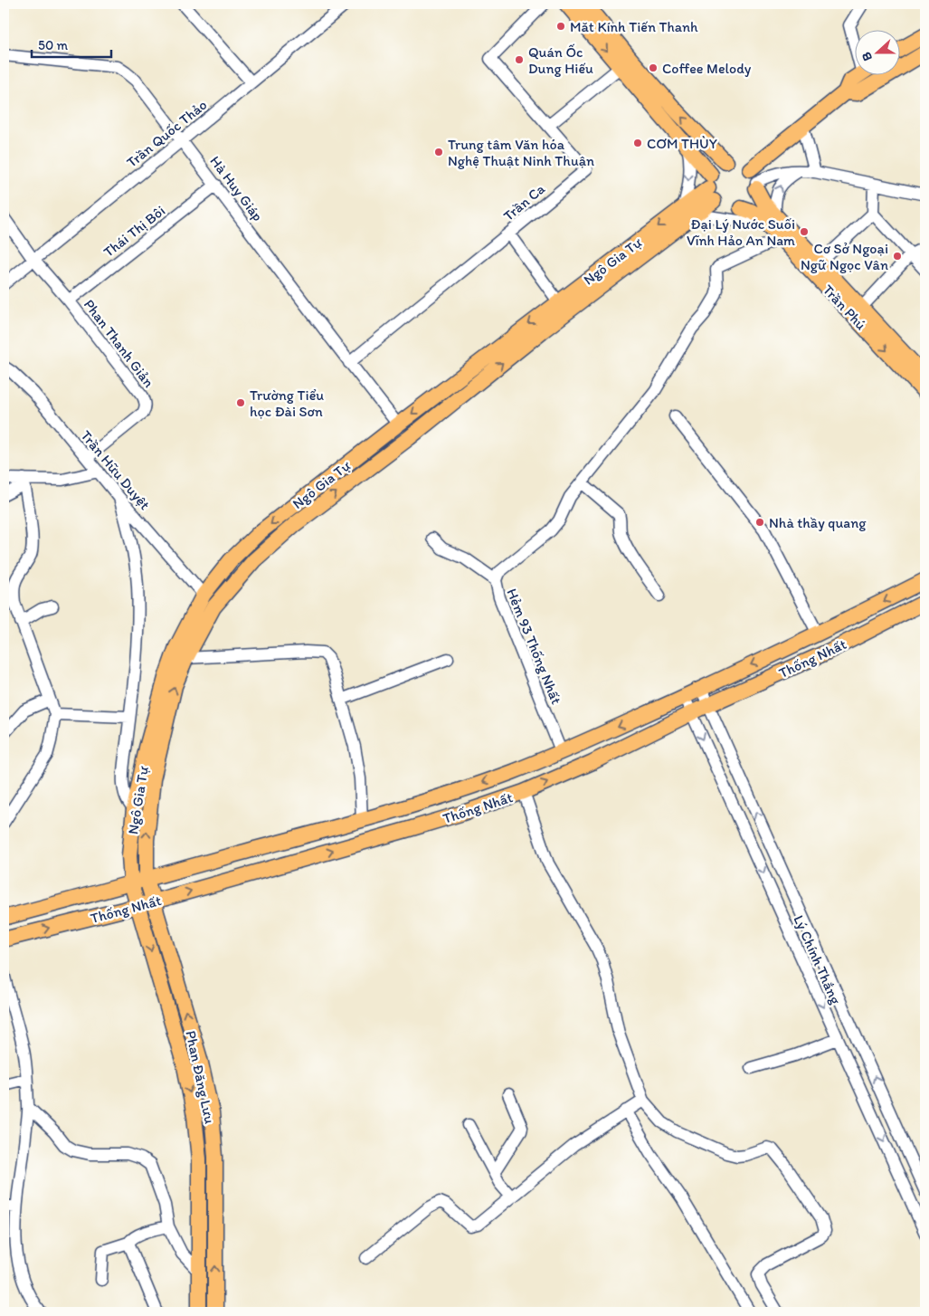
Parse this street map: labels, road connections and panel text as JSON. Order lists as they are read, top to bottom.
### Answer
{
  "streets": {
    "main road": [
      "Ngô Gia Tự",
      "Trần Phú",
      "Thống Nhất",
      "Phan Đăng Lưu"
    ],
    "street": [
      "Trần Quốc Thảo",
      "Hà Huy Giáp",
      "Trần Ca",
      "Thái Thị Bôi",
      "Phan Thanh Giản",
      "Trần Hữu Duyệt",
      "Hẻm 93 Thống Nhất",
      "Lý Chính Thắng"
    ]
  },
  "crossings": [
    ["Trần Quốc Thảo", "Hà Huy Giáp"],
    ["Trần Quốc Thảo", "Phan Thanh Giản"],
    ["Hà Huy Giáp", "Trần Ca"],
    ["Hà Huy Giáp", "Thái Thị Bôi"],
    ["Hà Huy Giáp", "Ngô Gia Tự"],
    ["Thái Thị Bôi", "Phan Thanh Giản"],
    ["Ngô Gia Tự", "Trần Phú"],
    ["Ngô Gia Tự", "Trần Hữu Duyệt"],
    ["Ngô Gia Tự", "Thống Nhất"],
    ["Ngô Gia Tự", "Phan Đăng Lưu"],
    ["Trần Phú", "Hẻm 93 Thống Nhất"],
    ["Phan Thanh Giản", "Trần Hữu Duyệt"],
    ["Hẻm 93 Thống Nhất", "Thống Nhất"],
    ["Thống Nhất", "Lý Chính Thắng"],
    ["Thống Nhất", "Phan Đăng Lưu"]
  ],
  "places": [
    "Măt Kính Tiến Thanh",
    "Quán Ốc Dung Hiếu",
    "Coffee Melody",
    "CƠM THÙY",
    "Trung tâm Văn hóa Nghệ Thuật Ninh Thuận",
    "Đại Lý Nước Suối Vĩnh Hảo An Nam",
    "Cơ Sở Ngoại Ngữ Ngọc Vân",
    "Trường Tiểu học Đài Sơn",
    "Nhà thầy quang"
  ],
  "scale_bar": "50 m",
  "north": "left"
}
